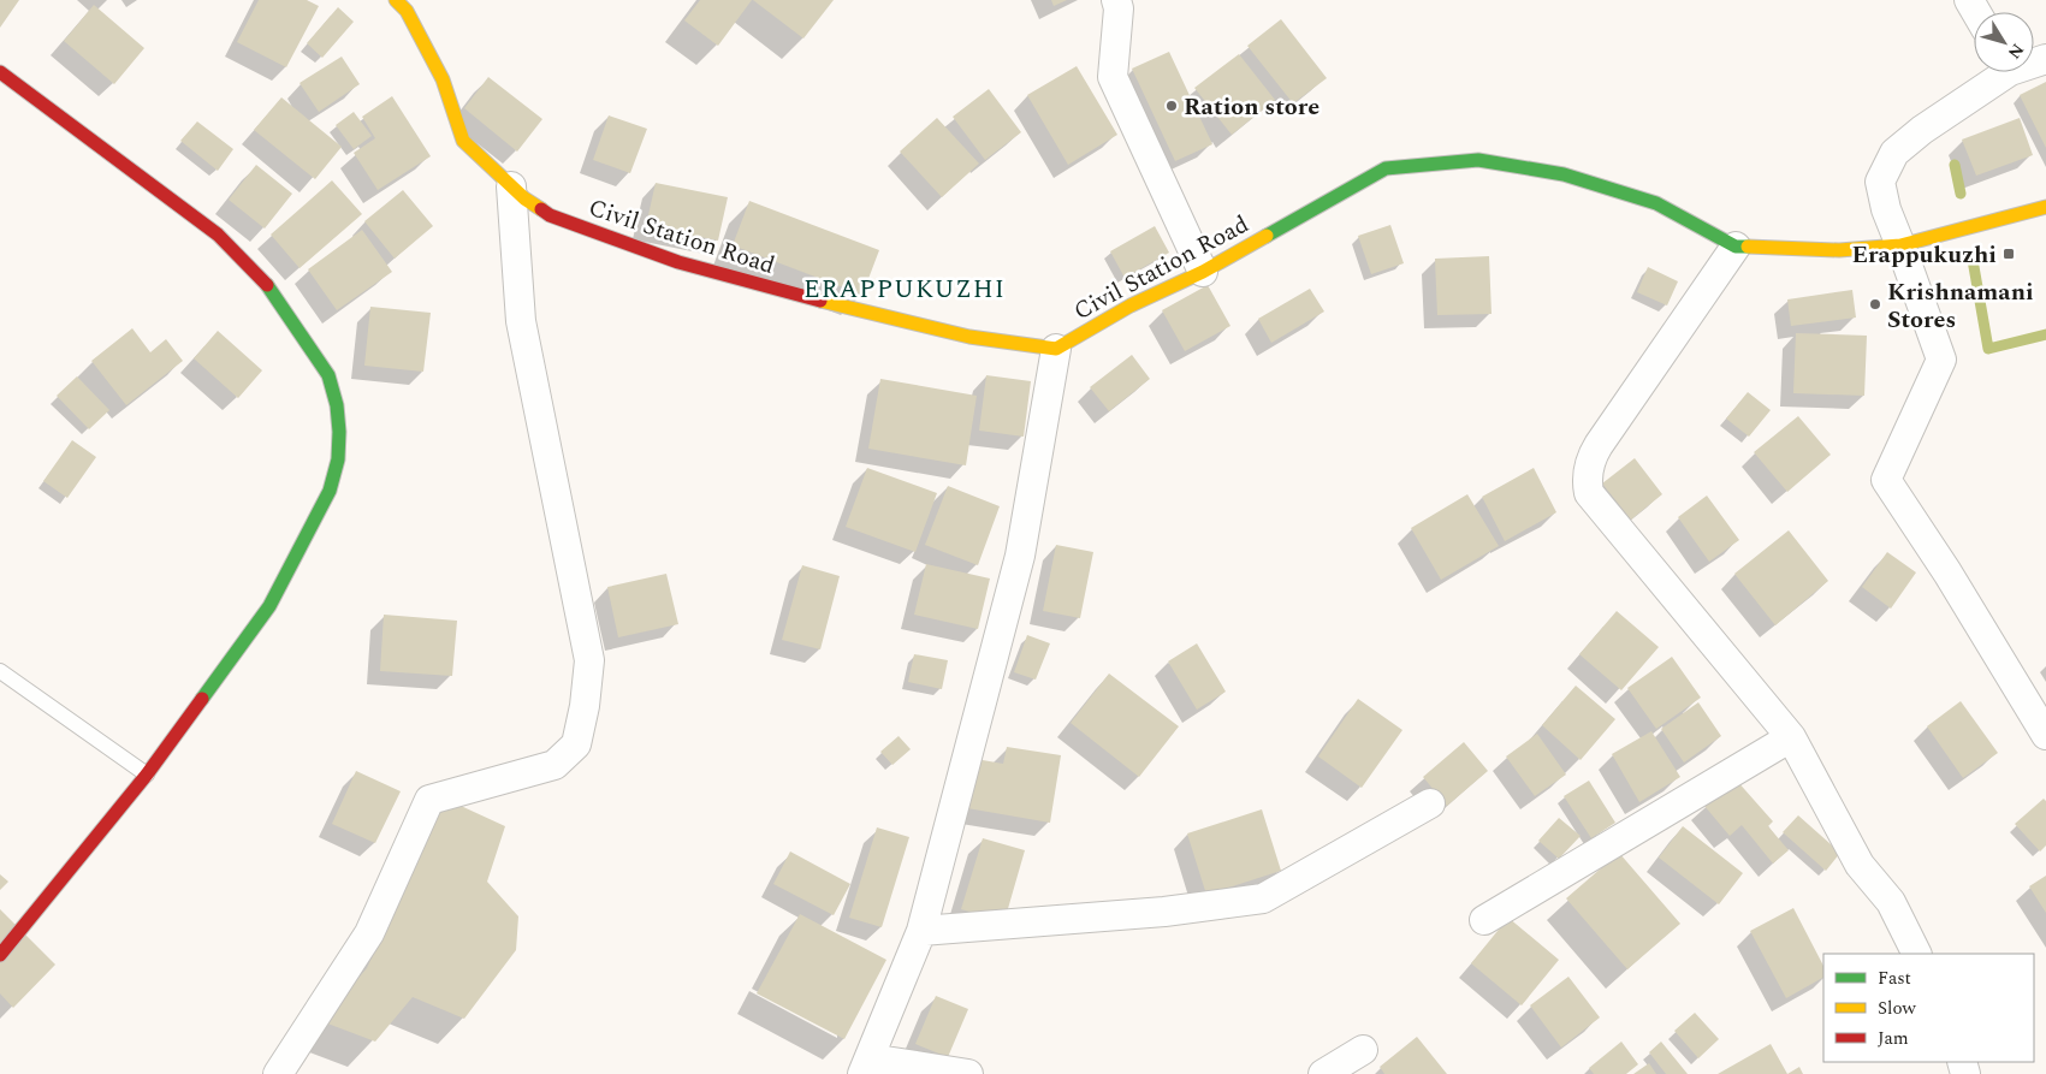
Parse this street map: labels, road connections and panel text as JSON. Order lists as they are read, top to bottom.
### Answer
{
  "streets": {
    "main road": ["Civil Station Road"]
  },
  "districts": ["ERAPPUKUZHI"],
  "places": {
    "other": ["Ration store", "Krishnamani Stores"],
    "transit": ["Erappukuzhi"]
  },
  "legend": ["Fast", "Slow", "Jam"],
  "north": "bottom right"
}
